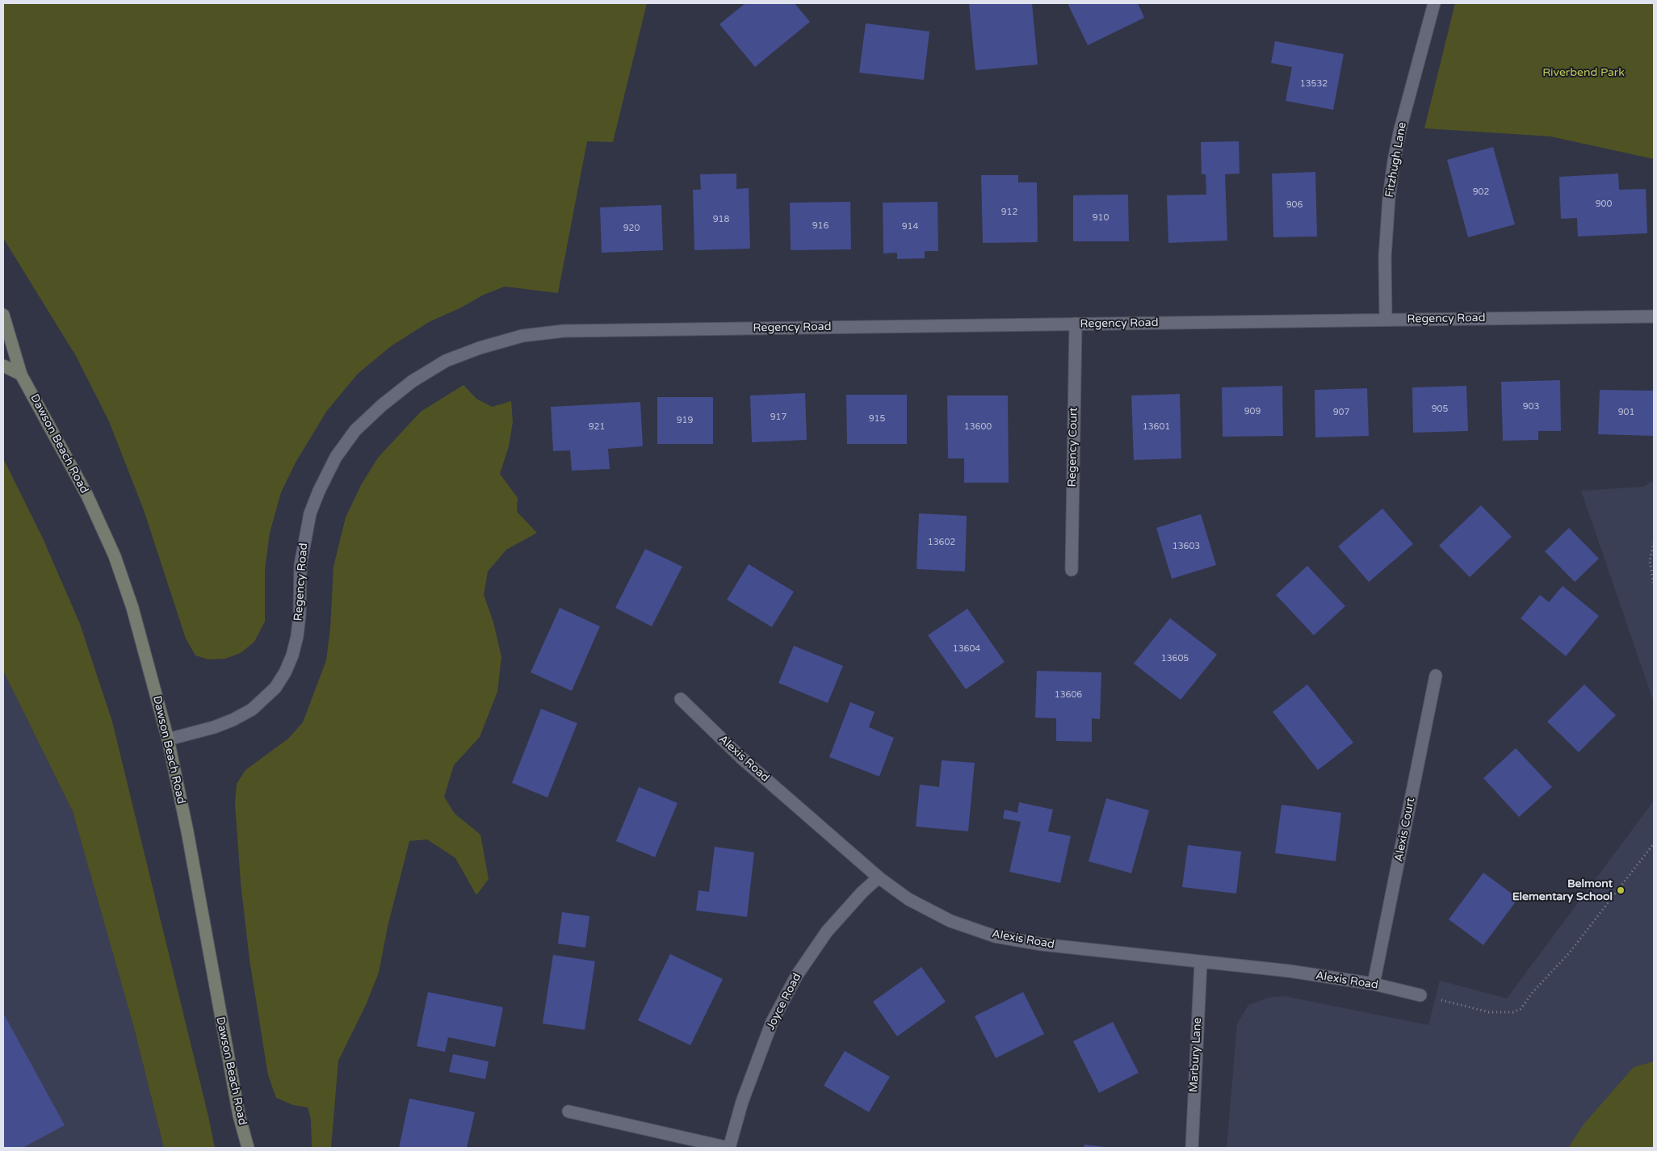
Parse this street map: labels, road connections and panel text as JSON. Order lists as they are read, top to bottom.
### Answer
{
  "streets": {
    "street": [
      "Fitzhugh Lane",
      "Regency Road",
      "Dawson Beach Road",
      "Regency Court",
      "Alexis Road",
      "Alexis Court",
      "Joyce Road",
      "Marbury Lane"
    ]
  },
  "crossings": [
    ["Fitzhugh Lane", "Regency Road"],
    ["Regency Road", "Dawson Beach Road"],
    ["Regency Road", "Regency Court"],
    ["Alexis Road", "Alexis Court"],
    ["Alexis Road", "Joyce Road"],
    ["Alexis Road", "Marbury Lane"]
  ],
  "parks": ["Riverbend Park"],
  "places": ["Belmont Elementary School"],
  "house_numbers": [
    "13532",
    "902",
    "900",
    "906",
    "912",
    "910",
    "918",
    "916",
    "914",
    "920",
    "903",
    "905",
    "909",
    "907",
    "901",
    "917",
    "915",
    "919",
    "921",
    "13600",
    "13601",
    "13602",
    "13603",
    "13604",
    "13605",
    "13606"
  ]
}
